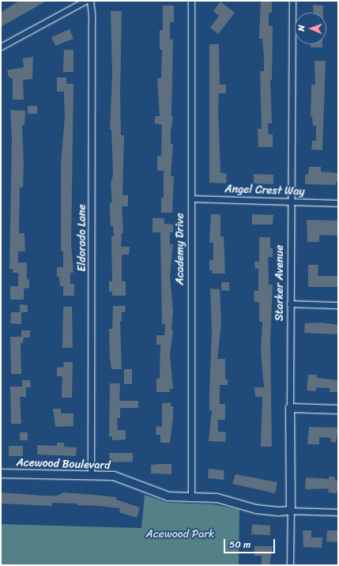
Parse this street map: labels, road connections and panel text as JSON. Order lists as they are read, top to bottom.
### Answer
{
  "streets": {
    "street": [
      "Angel Crest Way",
      "Eldorado Lane",
      "Academy Drive",
      "Starker Avenue",
      "Acewood Boulevard"
    ]
  },
  "crossings": [
    ["Angel Crest Way", "Academy Drive"],
    ["Angel Crest Way", "Starker Avenue"],
    ["Eldorado Lane", "Acewood Boulevard"],
    ["Academy Drive", "Acewood Boulevard"],
    ["Starker Avenue", "Acewood Boulevard"]
  ],
  "parks": ["Acewood Park"],
  "scale_bar": "50 m",
  "north": "left"
}
